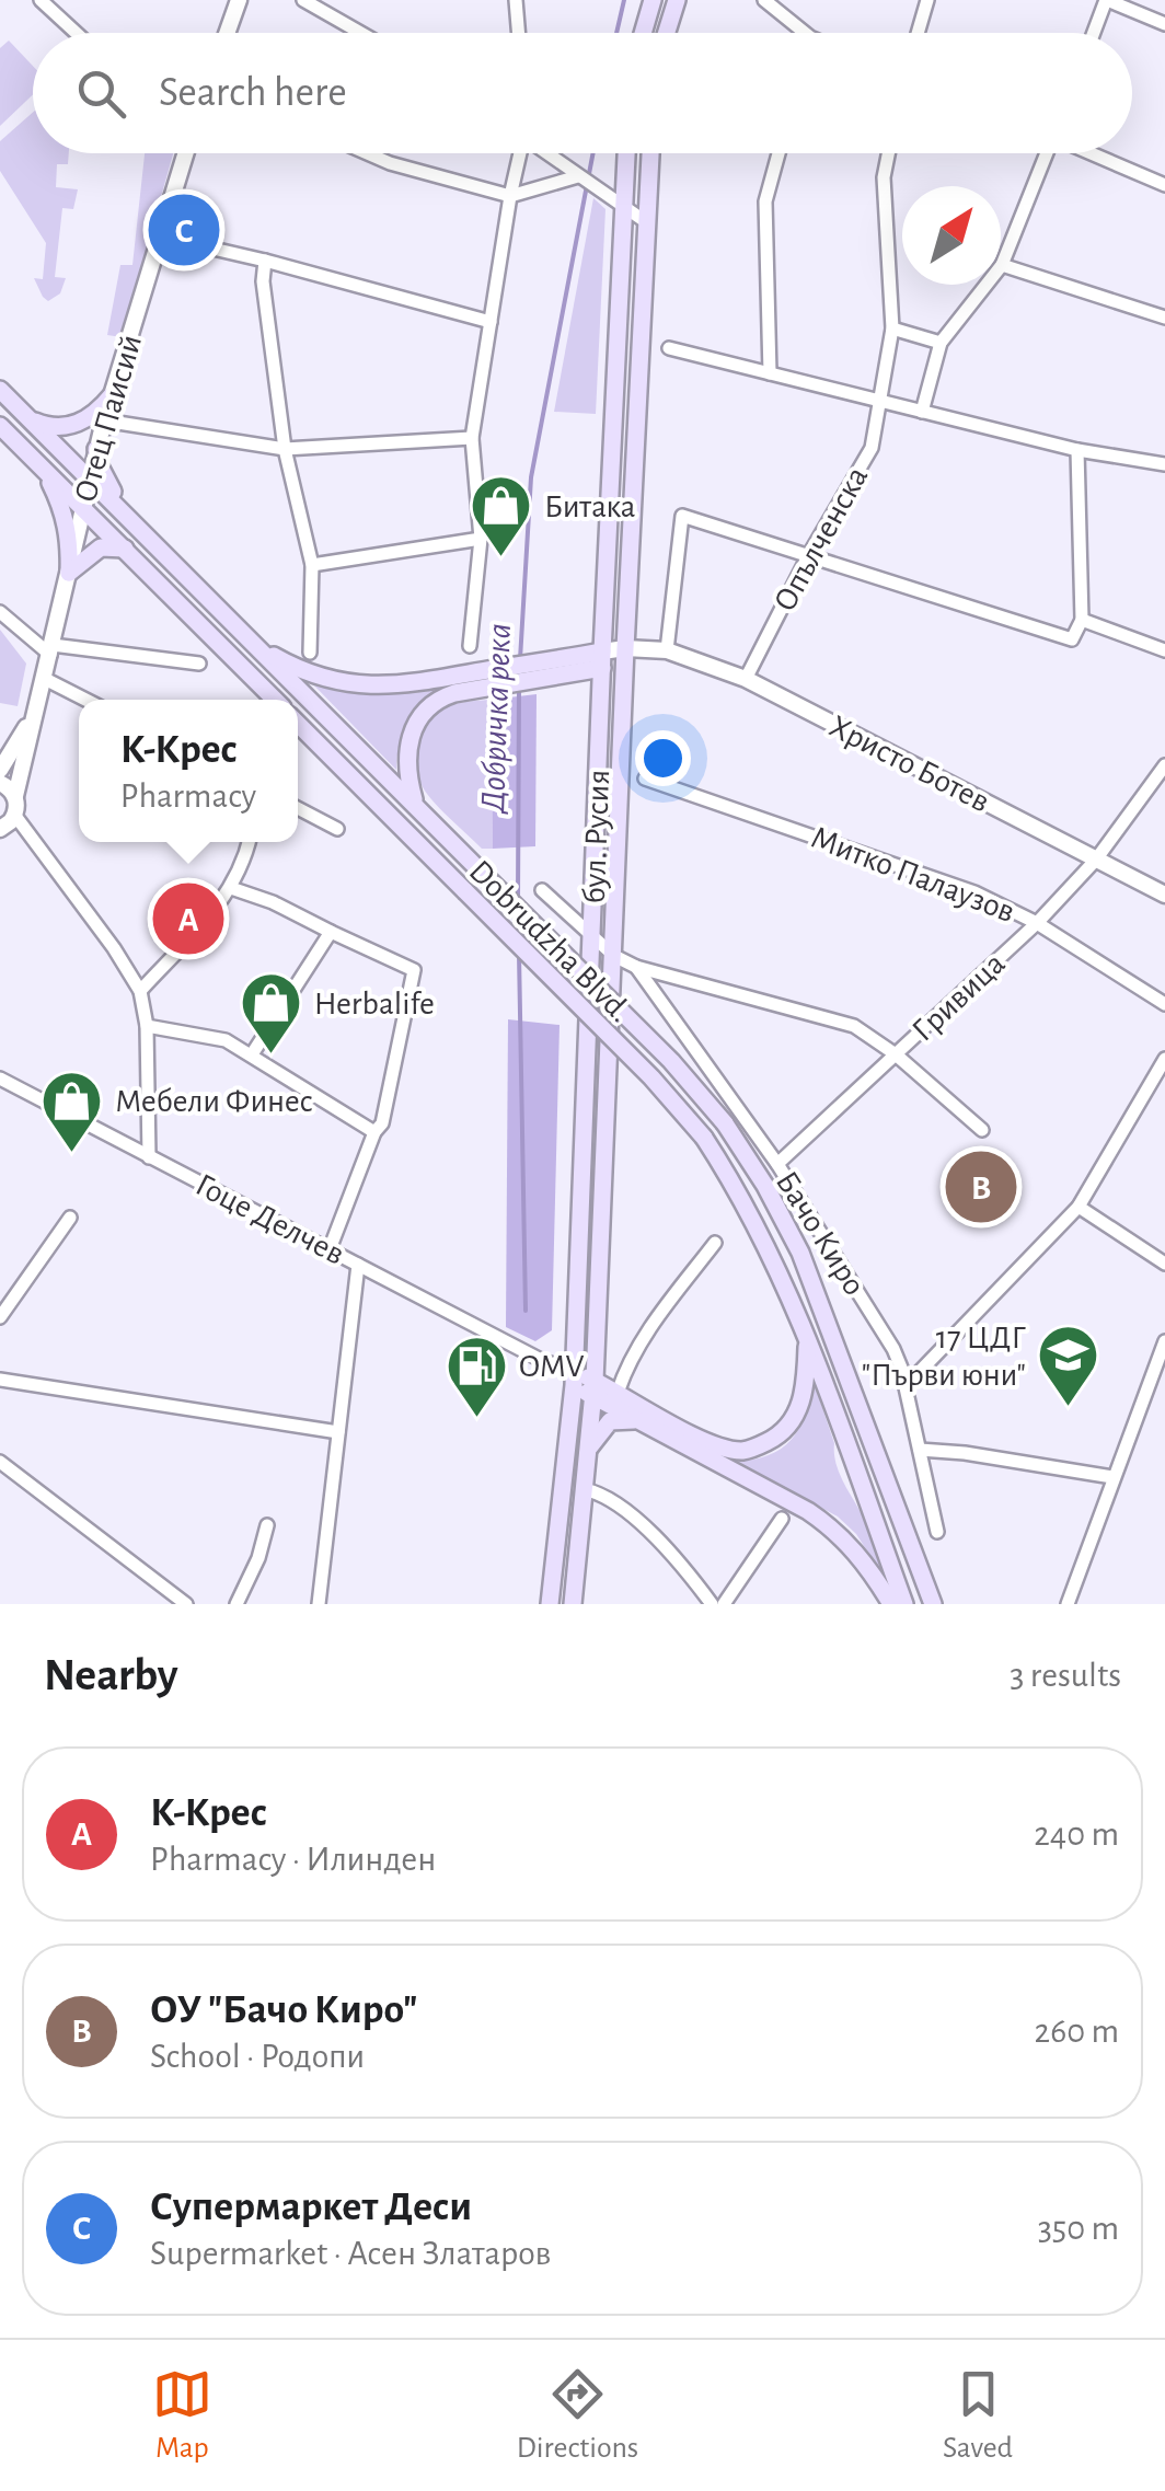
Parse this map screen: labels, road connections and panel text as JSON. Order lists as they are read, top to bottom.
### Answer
{
  "streets": {
    "main road": ["бул. Русия", "Dobrudzha Blvd."],
    "street": [
      "Отец Паисий",
      "Опълченска",
      "Христо Ботев",
      "Митко Палаузов",
      "Гривица",
      "Гоце Делчев",
      "Бачо Киро"
    ]
  },
  "crossings": [
    ["Отец Паисий", "Dobrudzha Blvd."],
    ["Опълченска", "Христо Ботев"],
    ["Христо Ботев", "бул. Русия"],
    ["Христо Ботев", "Гривица"],
    ["бул. Русия", "Гоце Делчев"],
    ["Митко Палаузов", "Гривица"],
    ["Гривица", "Бачо Киро"]
  ],
  "water": ["Добричка река"],
  "places": {
    "shop": ["Битака", "Herbalife", "Мебели Финес"],
    "school or university": ["17 ЦДГ \"Първи юни\""],
    "fuel station": ["OMV"]
  },
  "north": "top right",
  "page": {
    "search": "Search here",
    "pins": ["C", "A", "B"],
    "popup": ["К-Крес", "Pharmacy"],
    "heading": ["Nearby", "3 results"],
    "list": [
      {
        "mark": "A",
        "name": "К-Крес",
        "note": "Pharmacy · Илинден",
        "value": "240 m"
      },
      {
        "mark": "B",
        "name": "ОУ \"Бачо Киро\"",
        "note": "School · Родопи",
        "value": "260 m"
      },
      {
        "mark": "C",
        "name": "Супермаркет Деси",
        "note": "Supermarket · Асен Златаров",
        "value": "350 m"
      }
    ],
    "nav": ["Map", "Directions", "Saved"]
  }
}
